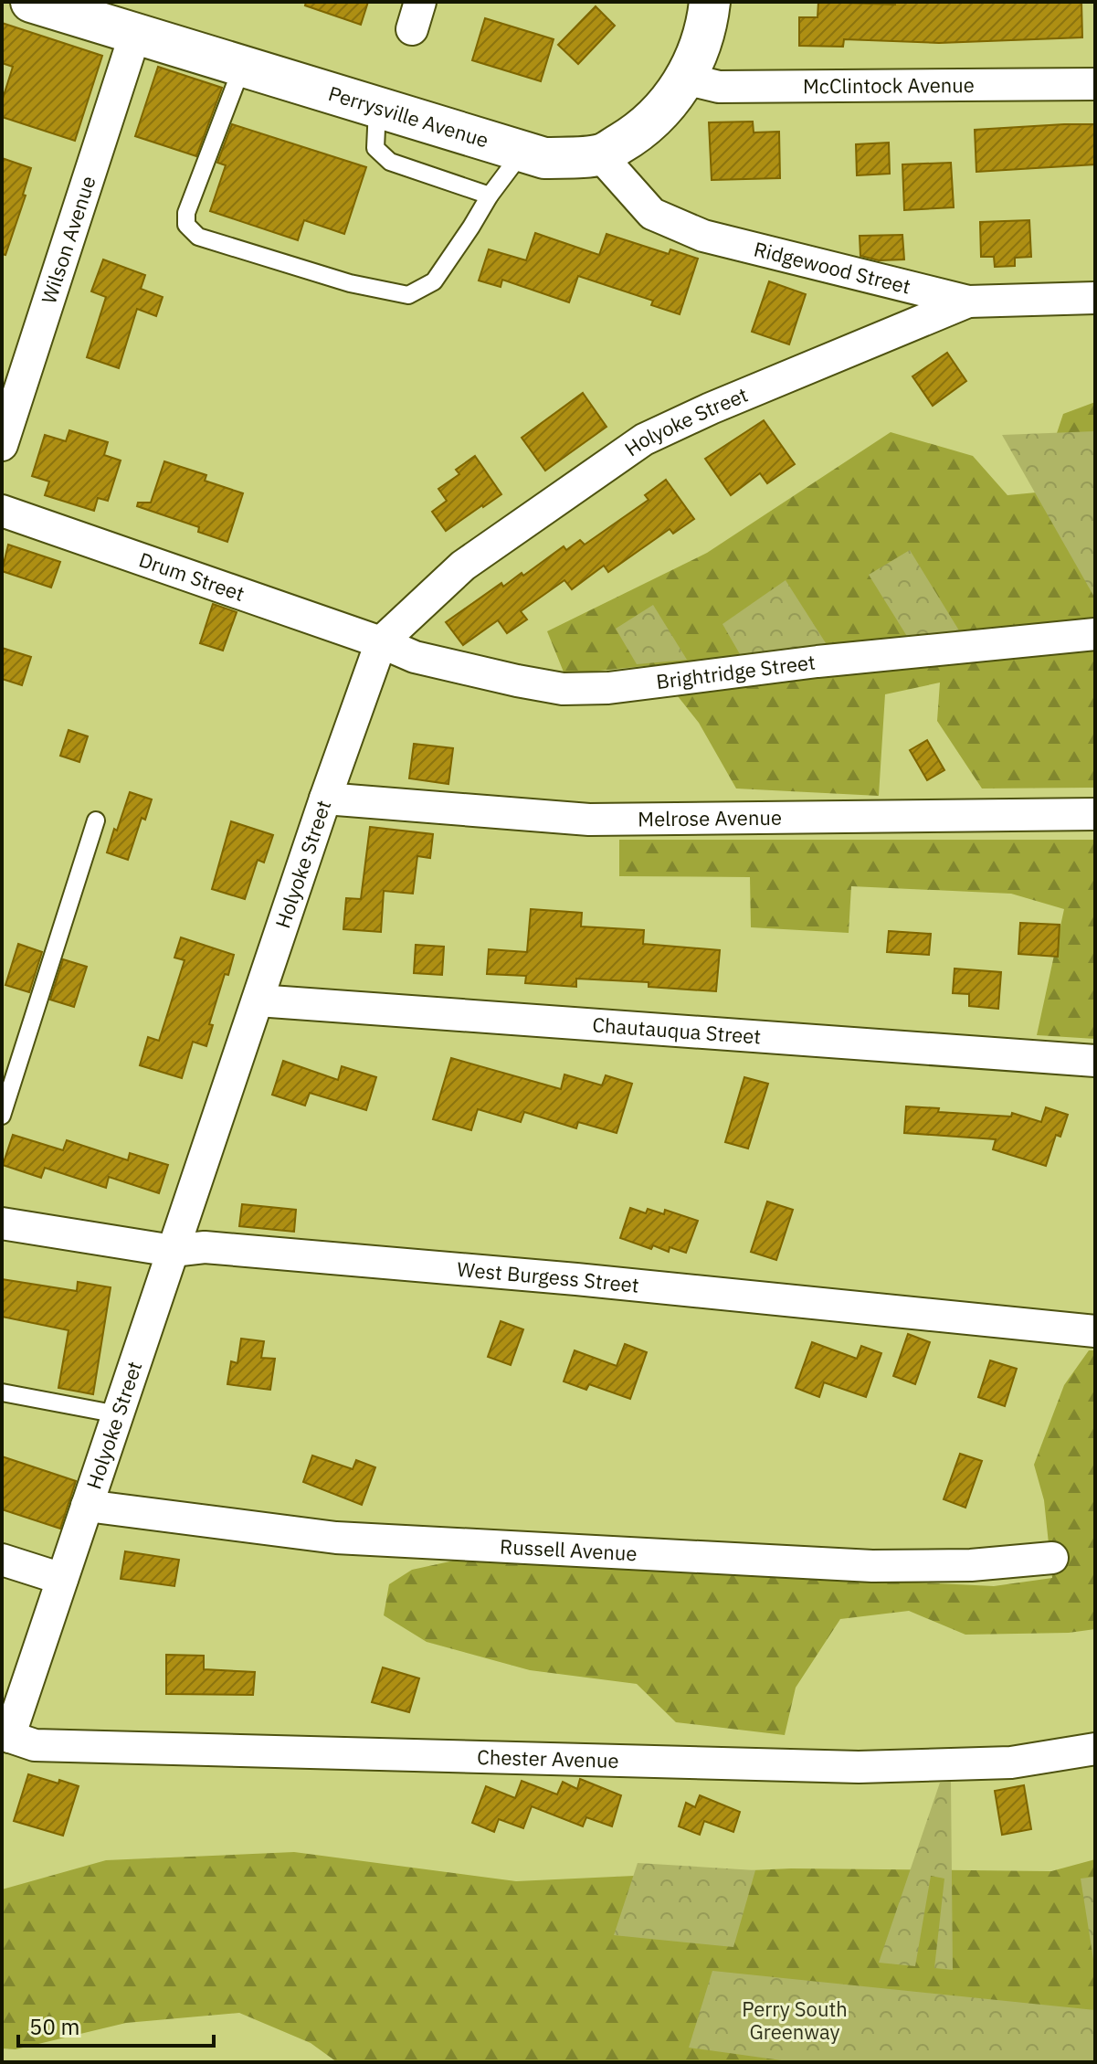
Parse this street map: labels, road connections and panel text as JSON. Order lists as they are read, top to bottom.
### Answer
{
  "streets": {
    "street": [
      "McClintock Avenue",
      "Perrysville Avenue",
      "Wilson Avenue",
      "Ridgewood Street",
      "Holyoke Street",
      "Drum Street",
      "Brightridge Street",
      "Melrose Avenue",
      "Chautauqua Street",
      "West Burgess Street",
      "Russell Avenue",
      "Chester Avenue"
    ]
  },
  "crossings": [
    ["McClintock Avenue", "Perrysville Avenue"],
    ["Perrysville Avenue", "Wilson Avenue"],
    ["Perrysville Avenue", "Ridgewood Street"],
    ["Ridgewood Street", "Holyoke Street"],
    ["Holyoke Street", "Drum Street"],
    ["Holyoke Street", "Brightridge Street"],
    ["Holyoke Street", "Melrose Avenue"],
    ["Holyoke Street", "Chautauqua Street"],
    ["Holyoke Street", "West Burgess Street"],
    ["Holyoke Street", "Russell Avenue"],
    ["Holyoke Street", "Chester Avenue"],
    ["Drum Street", "Brightridge Street"]
  ],
  "parks": ["Perry South Greenway"],
  "scale_bar": "50 m"
}
